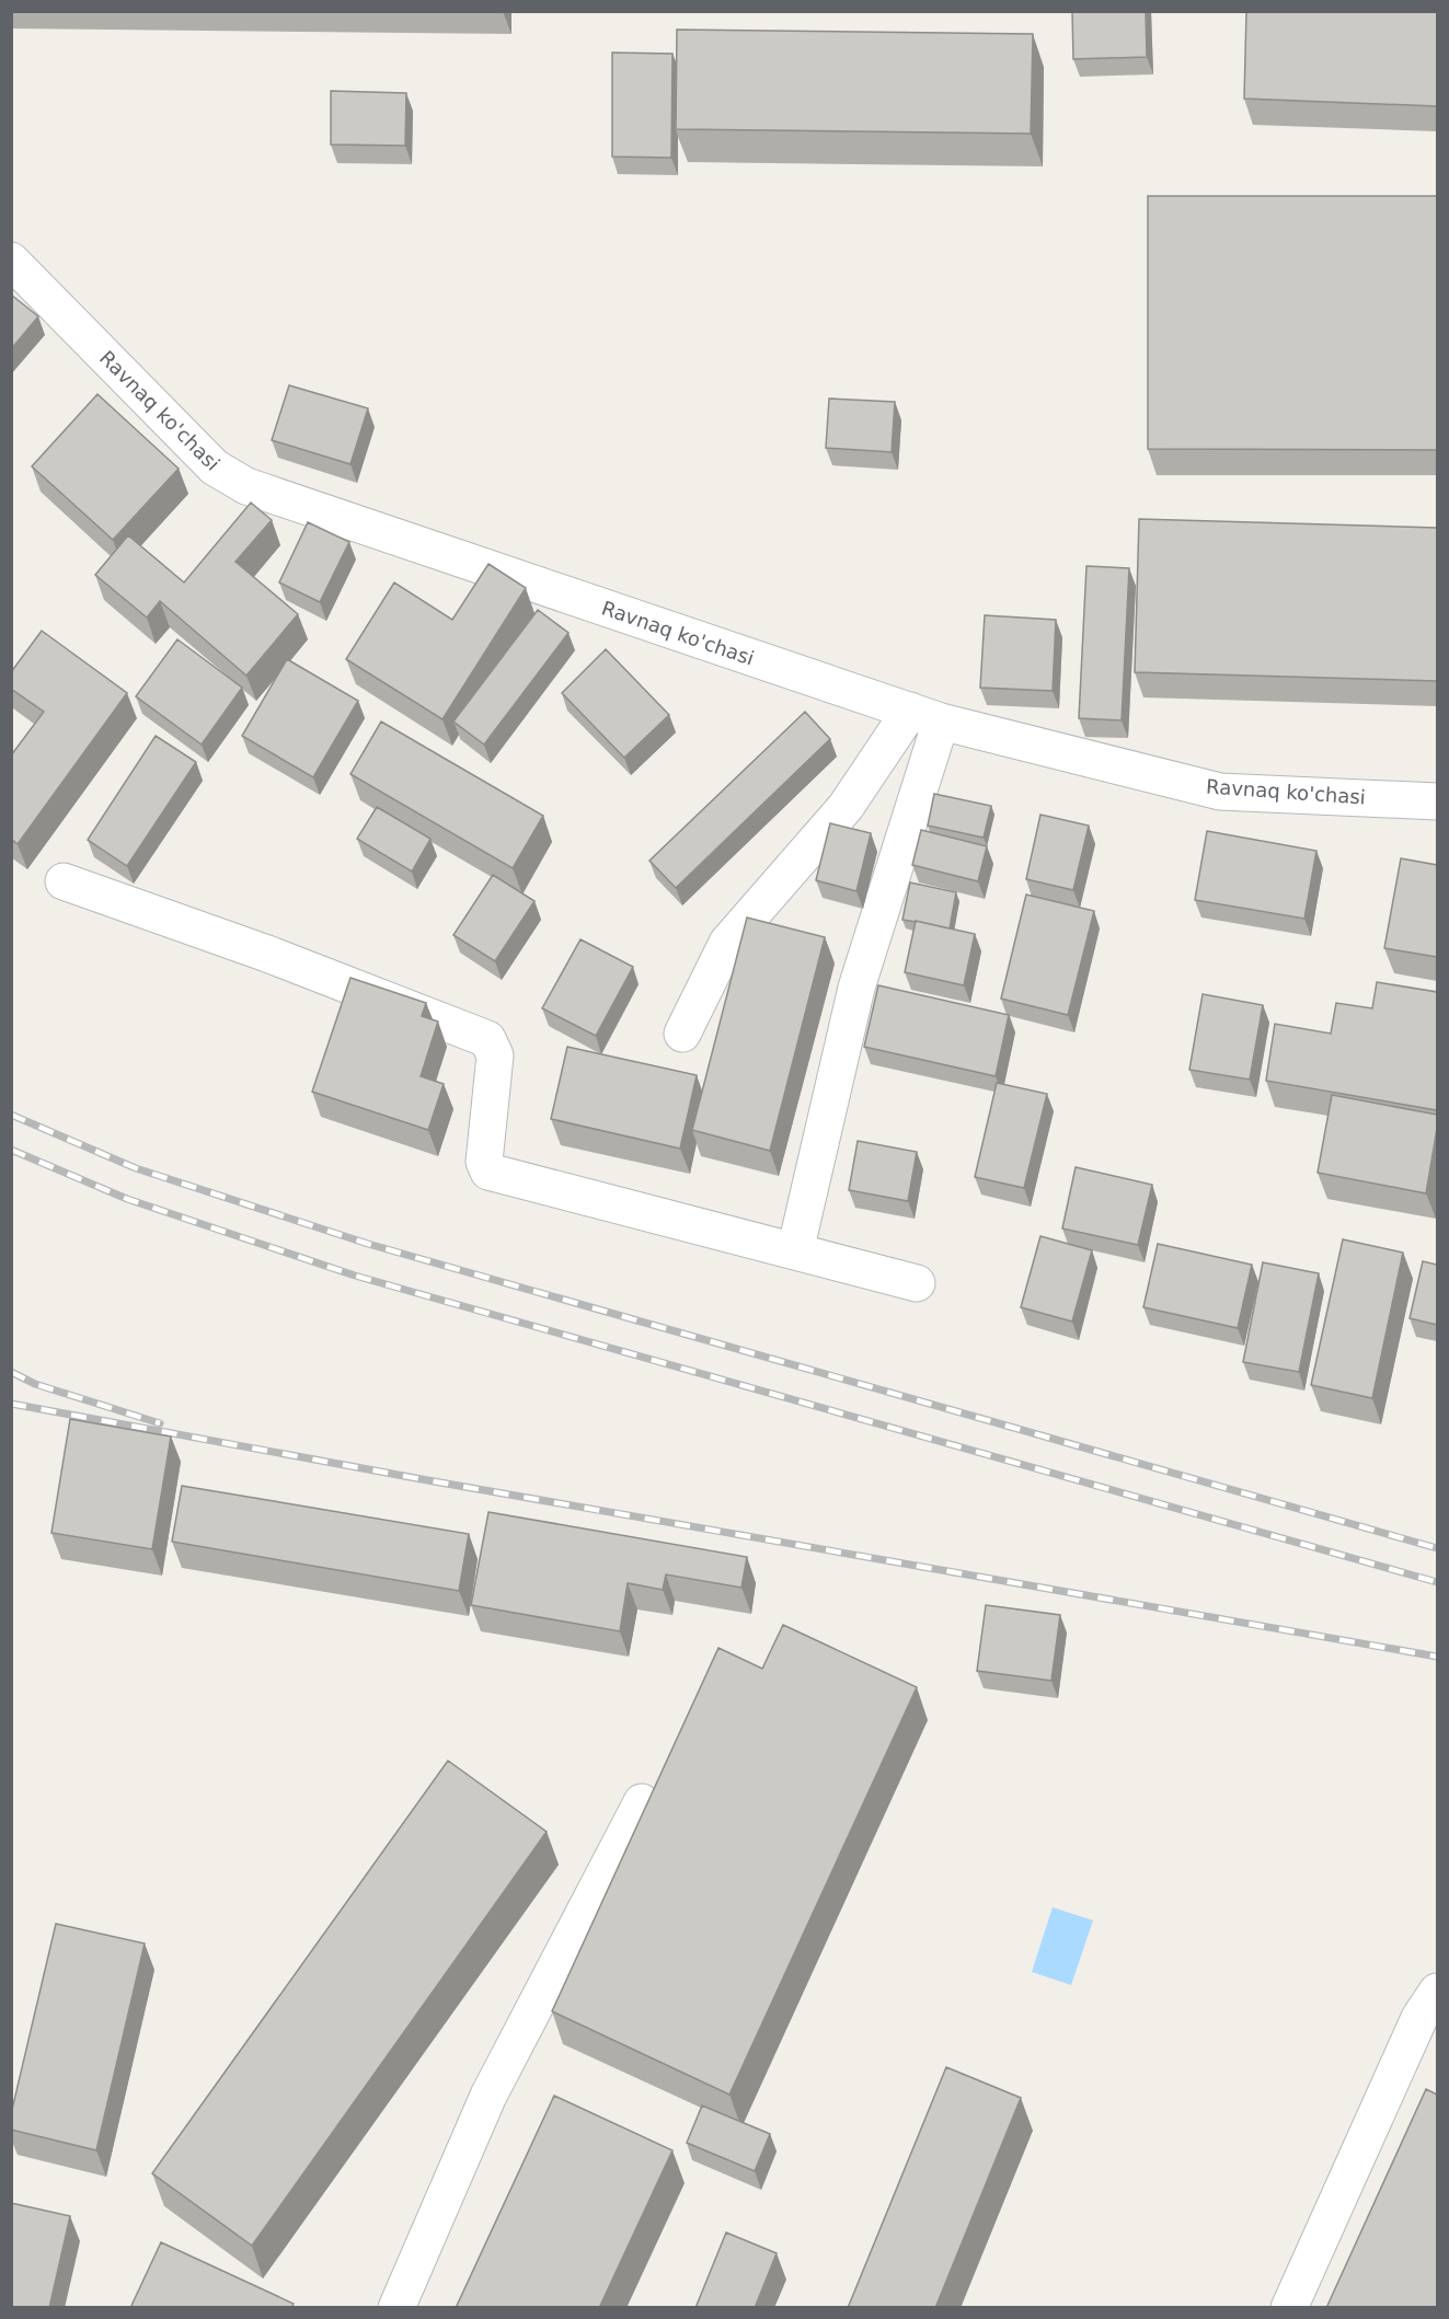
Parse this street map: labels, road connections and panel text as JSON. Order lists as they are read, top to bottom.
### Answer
{
  "streets": {
    "street": ["Ravnaq ko'chasi"]
  }
}
